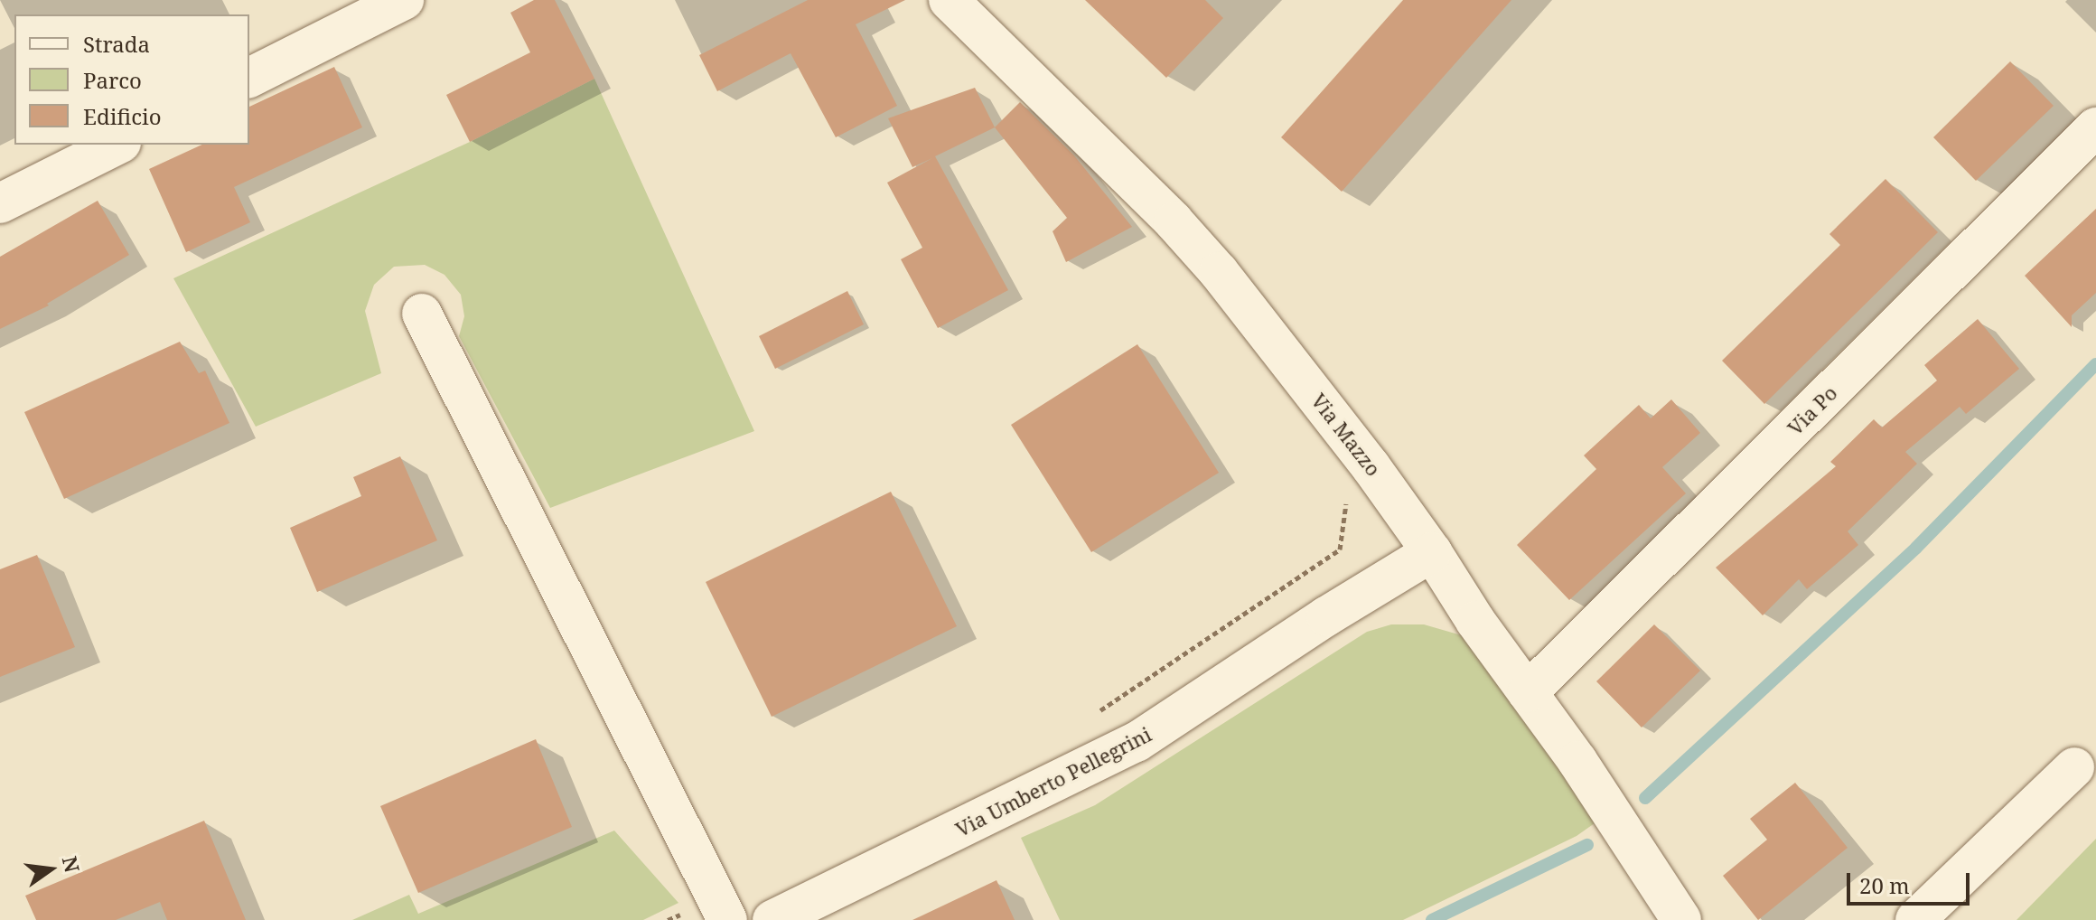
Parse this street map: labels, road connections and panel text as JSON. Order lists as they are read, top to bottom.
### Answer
{
  "streets": {
    "street": ["Via Po", "Via Mazzo", "Via Umberto Pellegrini"]
  },
  "crossings": [
    ["Via Po", "Via Mazzo"],
    ["Via Mazzo", "Via Umberto Pellegrini"]
  ],
  "legend": ["Strada", "Parco", "Edificio"],
  "scale_bar": "20 m",
  "north": "right"
}
